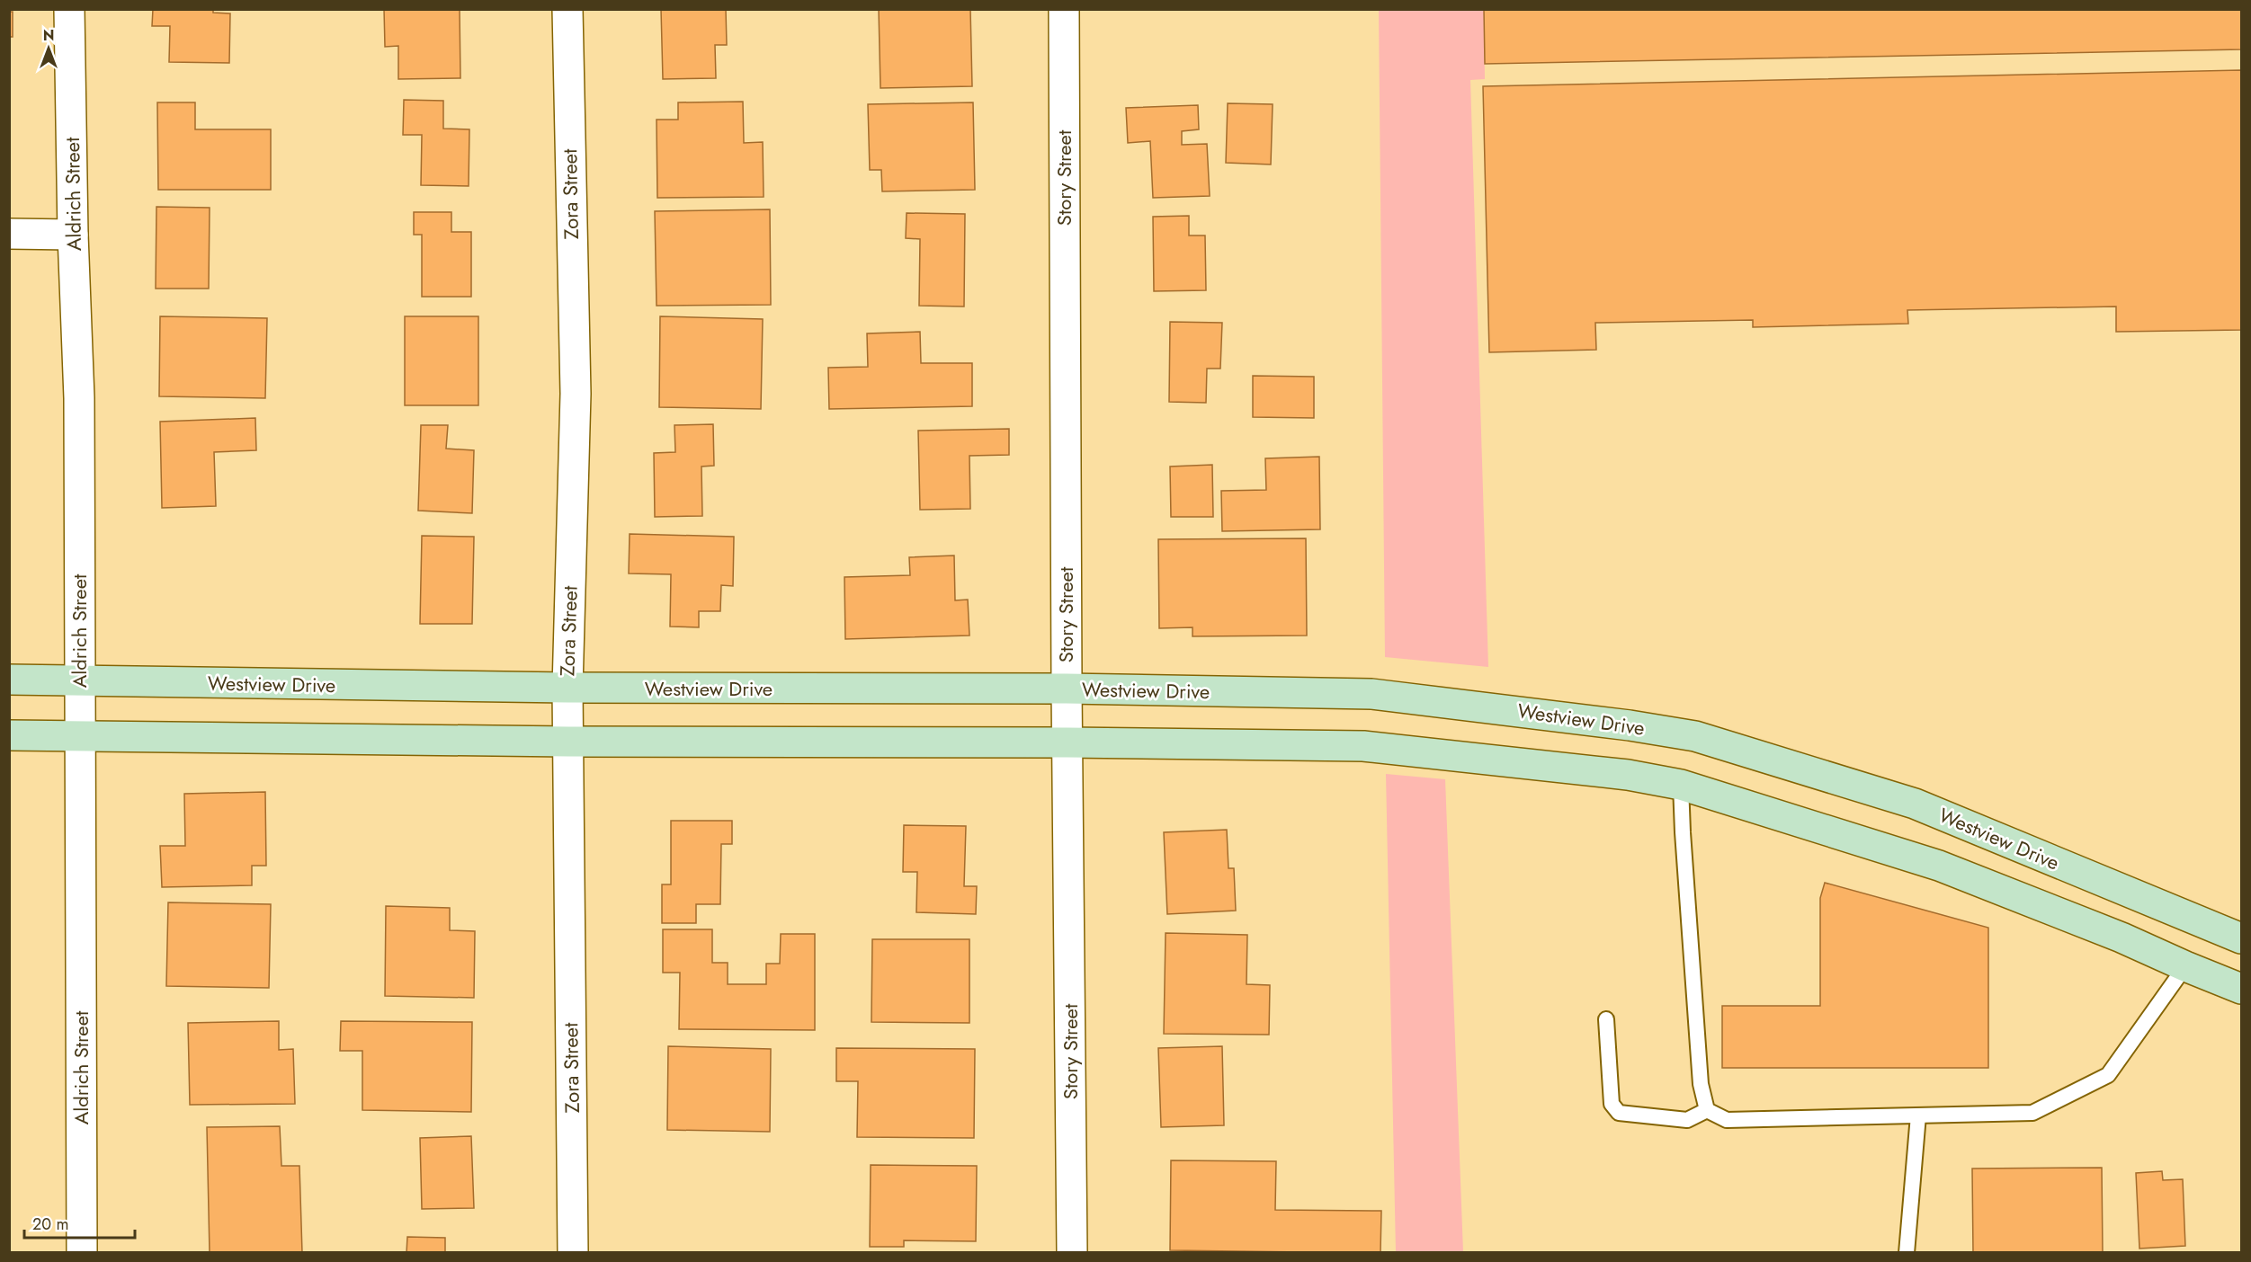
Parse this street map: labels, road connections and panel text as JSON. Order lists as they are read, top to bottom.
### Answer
{
  "streets": {
    "main road": ["Westview Drive"],
    "street": ["Story Street", "Aldrich Street", "Zora Street"]
  },
  "crossings": [
    ["Story Street", "Westview Drive"],
    ["Aldrich Street", "Westview Drive"],
    ["Zora Street", "Westview Drive"]
  ],
  "scale_bar": "20 m",
  "north": "top"
}
